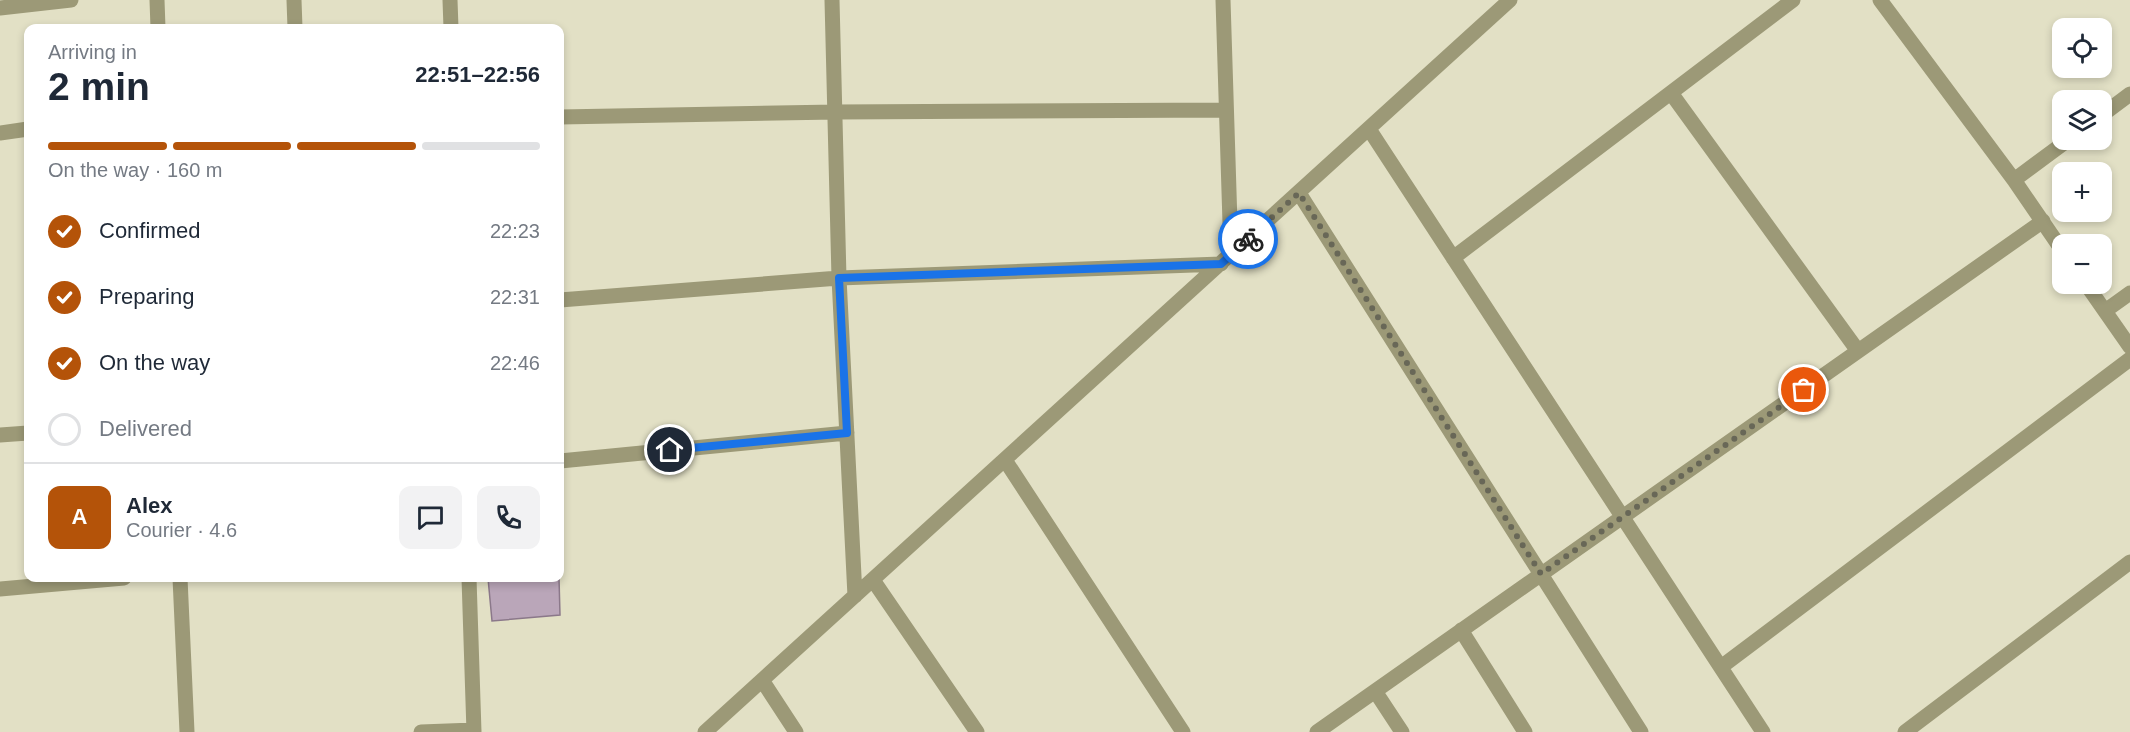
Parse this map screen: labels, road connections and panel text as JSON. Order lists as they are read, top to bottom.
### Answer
{
  "page": {
    "map_buttons": ["+", "−"],
    "heading": ["2 min", "Arriving in", "22:51–22:56"],
    "panel": ["Alex", "Courier · 4.6"],
    "bar": "On the way · 160 m",
    "list": [
      ["Confirmed", "22:23"],
      ["Preparing", "22:31"],
      ["On the way", "22:46"],
      "Delivered"
    ],
    "round": "A"
  }
}
